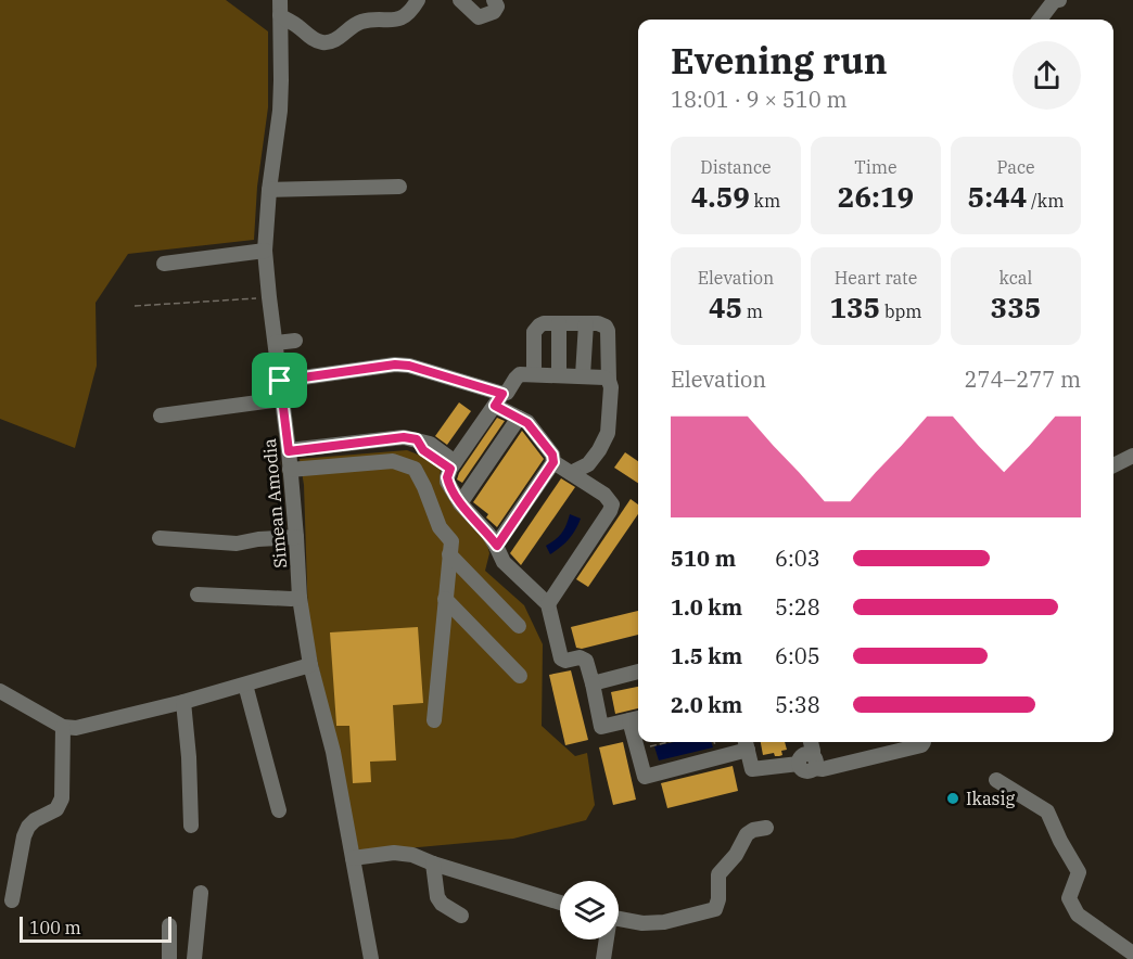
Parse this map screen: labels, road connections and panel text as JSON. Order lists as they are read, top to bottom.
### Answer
{
  "streets": {
    "street": ["Simean Amodia"]
  },
  "places": ["Ikasig"],
  "scale_bar": "100 m",
  "page": {
    "heading": ["Evening run", "18:01 · 9 × 510 m"],
    "stats": [
      ["Distance", "4.59 km"],
      ["Time", "26:19"],
      ["Pace", "5:44 /km"],
      ["Elevation", "45 m"],
      ["Heart rate", "135 bpm"],
      ["kcal", "335"]
    ],
    "chart": ["Elevation", "274–277 m"],
    "list": [
      {
        "name": "510 m",
        "note": "6:03"
      },
      {
        "name": "1.0 km",
        "note": "5:28"
      },
      {
        "name": "1.5 km",
        "note": "6:05"
      },
      {
        "name": "2.0 km",
        "note": "5:38"
      }
    ],
    "scale": "100 m"
  }
}
